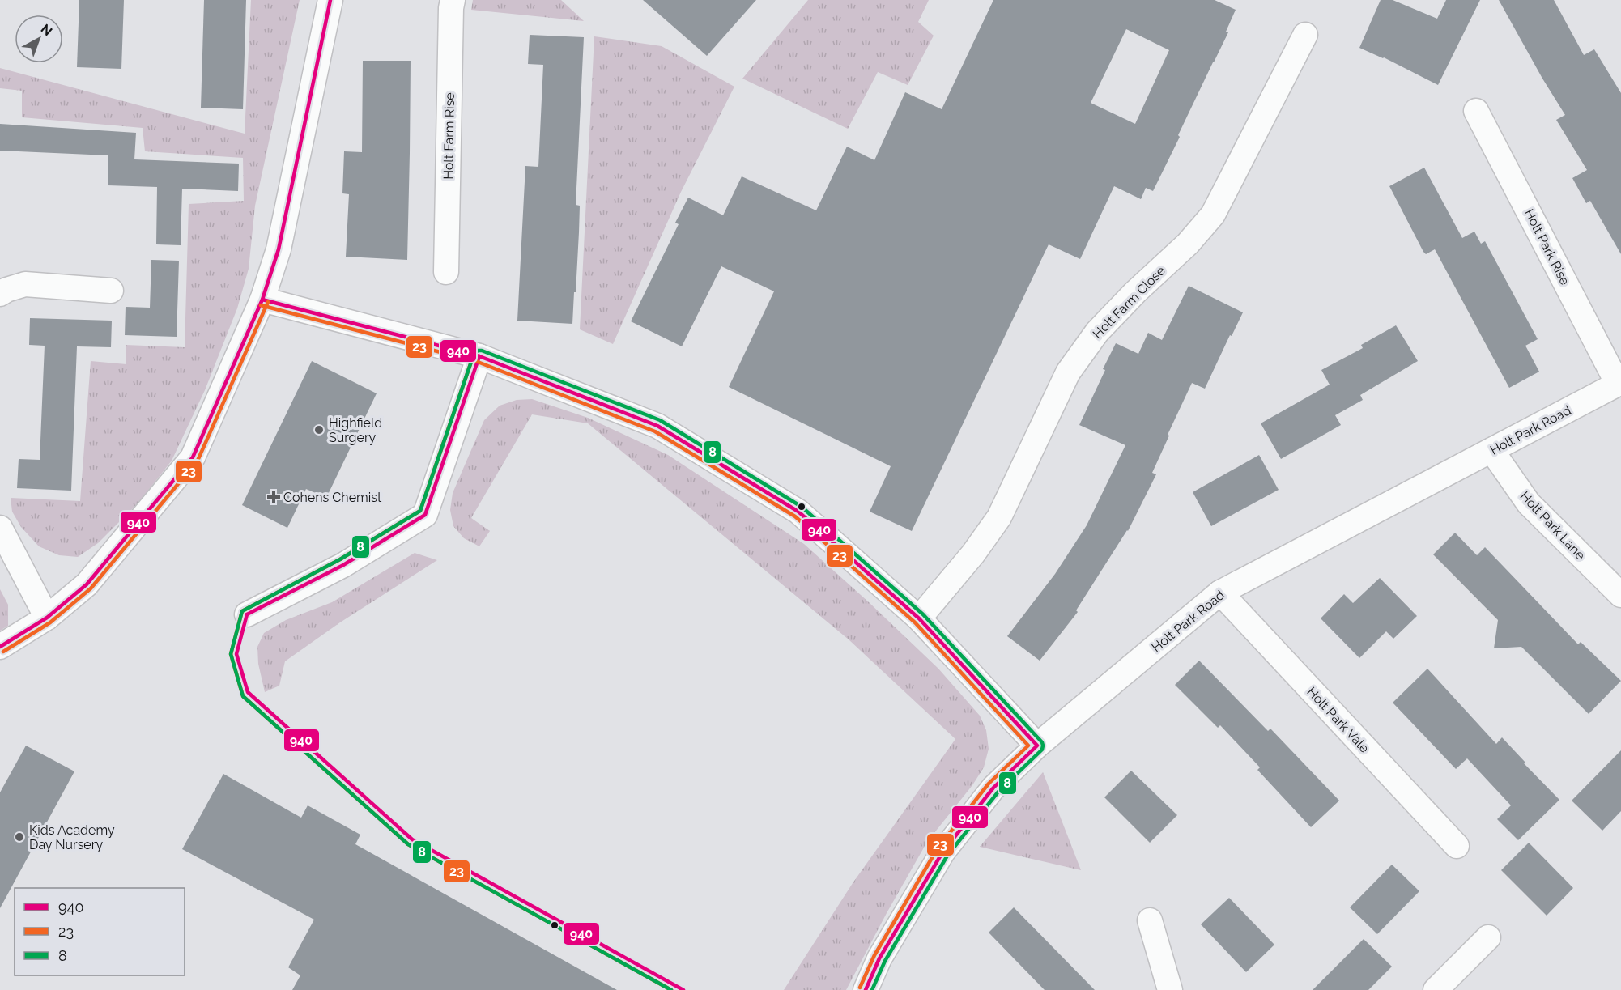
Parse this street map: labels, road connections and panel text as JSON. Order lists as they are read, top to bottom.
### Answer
{
  "streets": {
    "street": [
      "Holt Farm Rise",
      "Holt Park Rise",
      "Holt Farm Close",
      "Holt Park Road",
      "Holt Park Lane",
      "Holt Park Vale"
    ]
  },
  "crossings": [
    ["Holt Park Rise", "Holt Park Road"],
    ["Holt Park Road", "Holt Park Lane"],
    ["Holt Park Road", "Holt Park Vale"]
  ],
  "places": {
    "other": ["Highfield Surgery", "Kids Academy Day Nursery"],
    "health": ["Cohens Chemist"]
  },
  "lines": ["transit line 940", "transit line 23", "transit line 8"],
  "legend": ["940", "23", "8"],
  "north": "top right"
}
